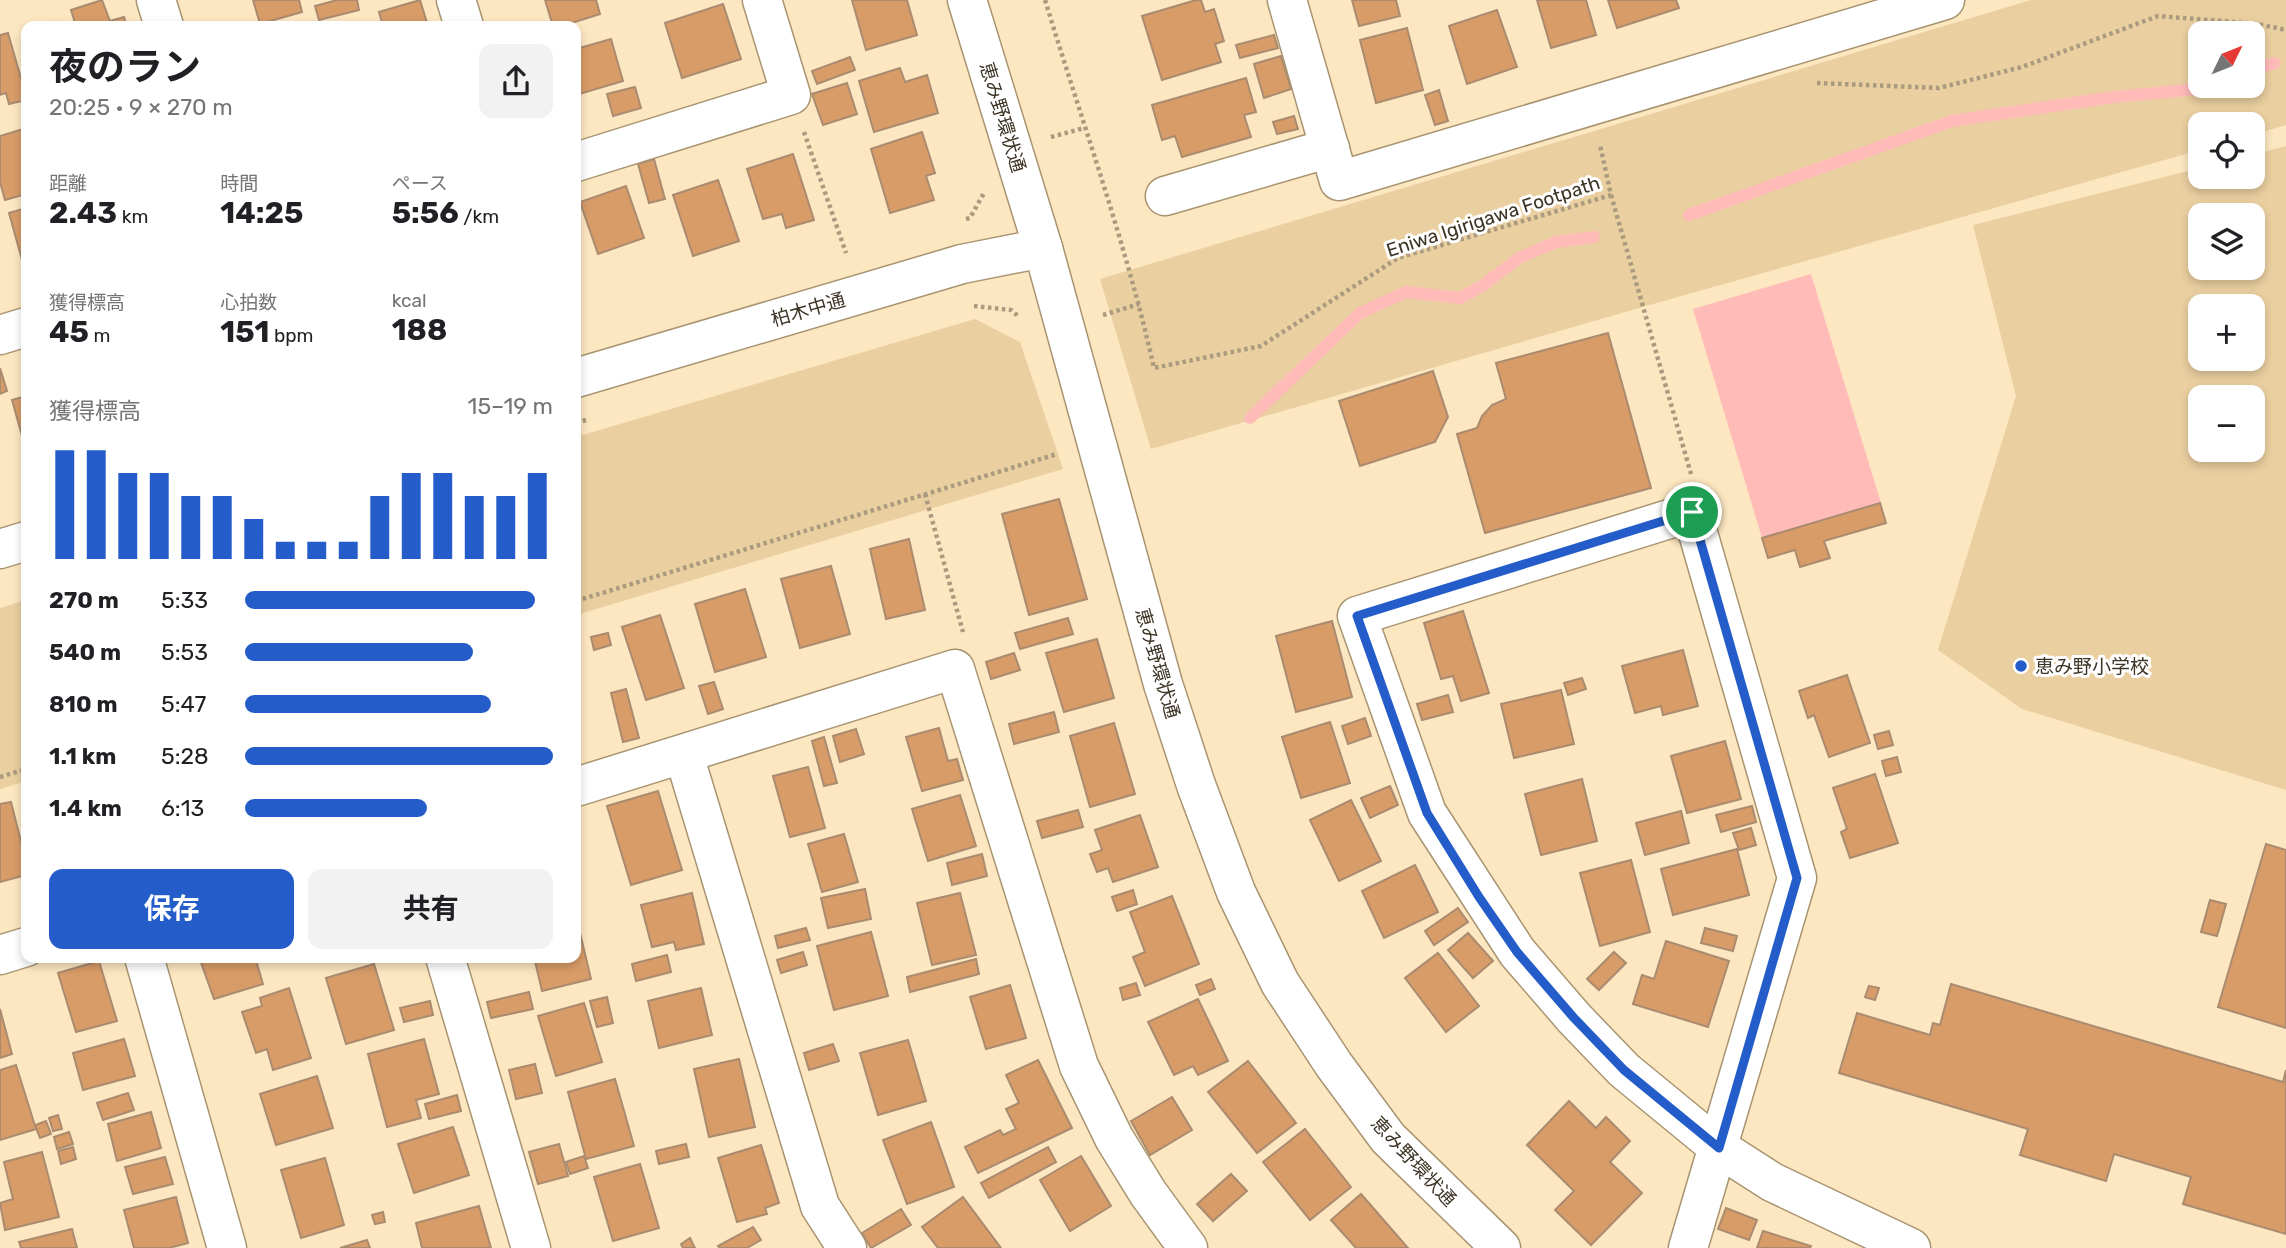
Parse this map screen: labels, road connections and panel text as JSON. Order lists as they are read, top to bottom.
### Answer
{
  "streets": {
    "street": ["恵み野環状通", "柏木中通"],
    "path": ["Eniwa Igirigawa Footpath"]
  },
  "crossings": [
    ["恵み野環状通", "柏木中通"]
  ],
  "places": ["恵み野小学校"],
  "north": "top right",
  "page": {
    "map_buttons": ["+", "−"],
    "heading": ["夜のラン", "20:25 · 9 × 270 m"],
    "stats": [
      ["距離", "2.43 km"],
      ["時間", "14:25"],
      ["ペース", "5:56 /km"],
      ["獲得標高", "45 m"],
      ["心拍数", "151 bpm"],
      ["kcal", "188"]
    ],
    "chart": ["獲得標高", "15–19 m"],
    "list": [
      {
        "name": "270 m",
        "note": "5:33"
      },
      {
        "name": "540 m",
        "note": "5:53"
      },
      {
        "name": "810 m",
        "note": "5:47"
      },
      {
        "name": "1.1 km",
        "note": "5:28"
      },
      {
        "name": "1.4 km",
        "note": "6:13"
      }
    ],
    "buttons": ["保存", "共有"]
  }
}
